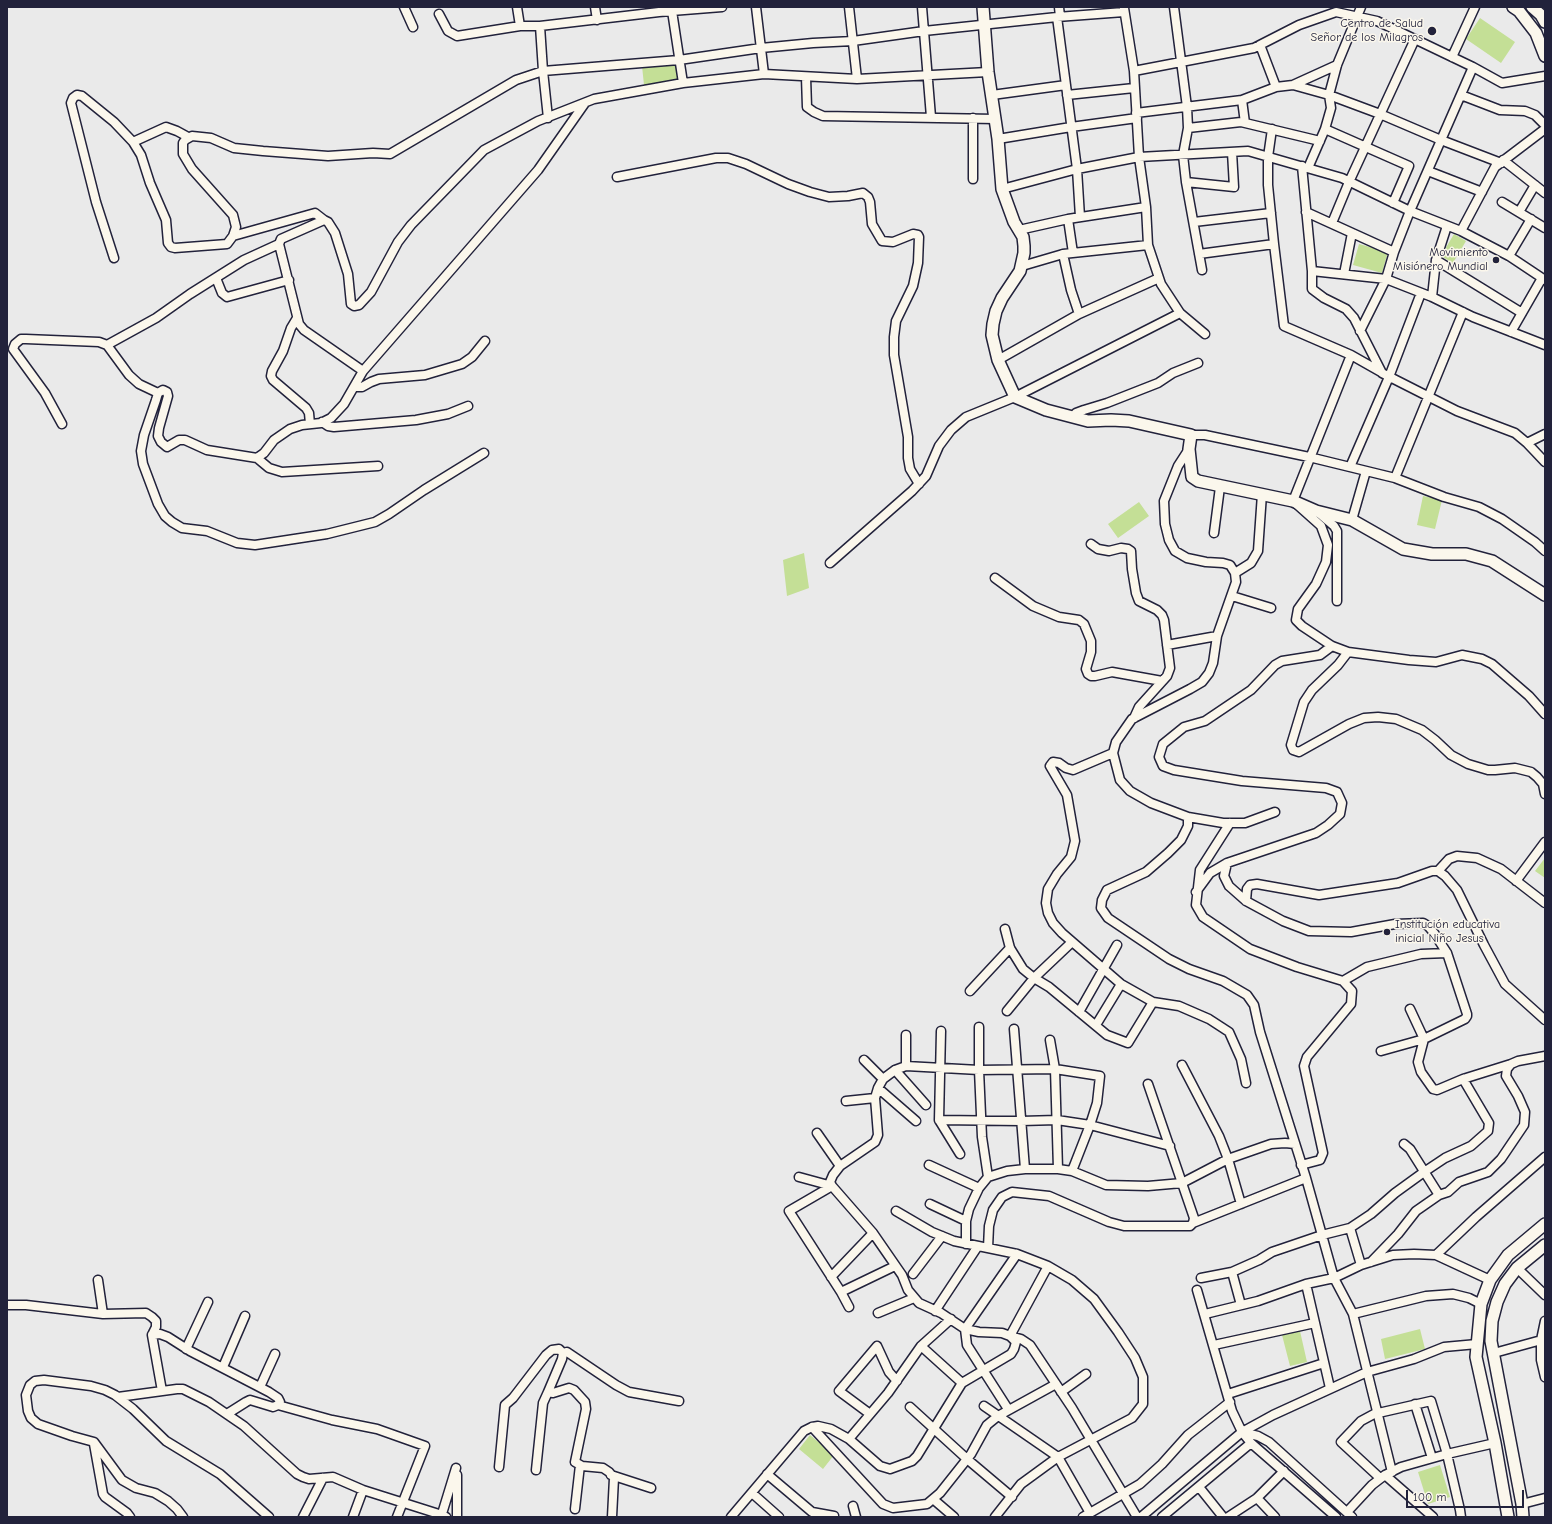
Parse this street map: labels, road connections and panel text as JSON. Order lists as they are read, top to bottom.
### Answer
{
  "places": ["Centro de Salud Señor de los Milagros", "Movimiento Misiónero Mundial", "Institución educativa inicial Niño Jesus"],
  "scale_bar": "100 m"
}
